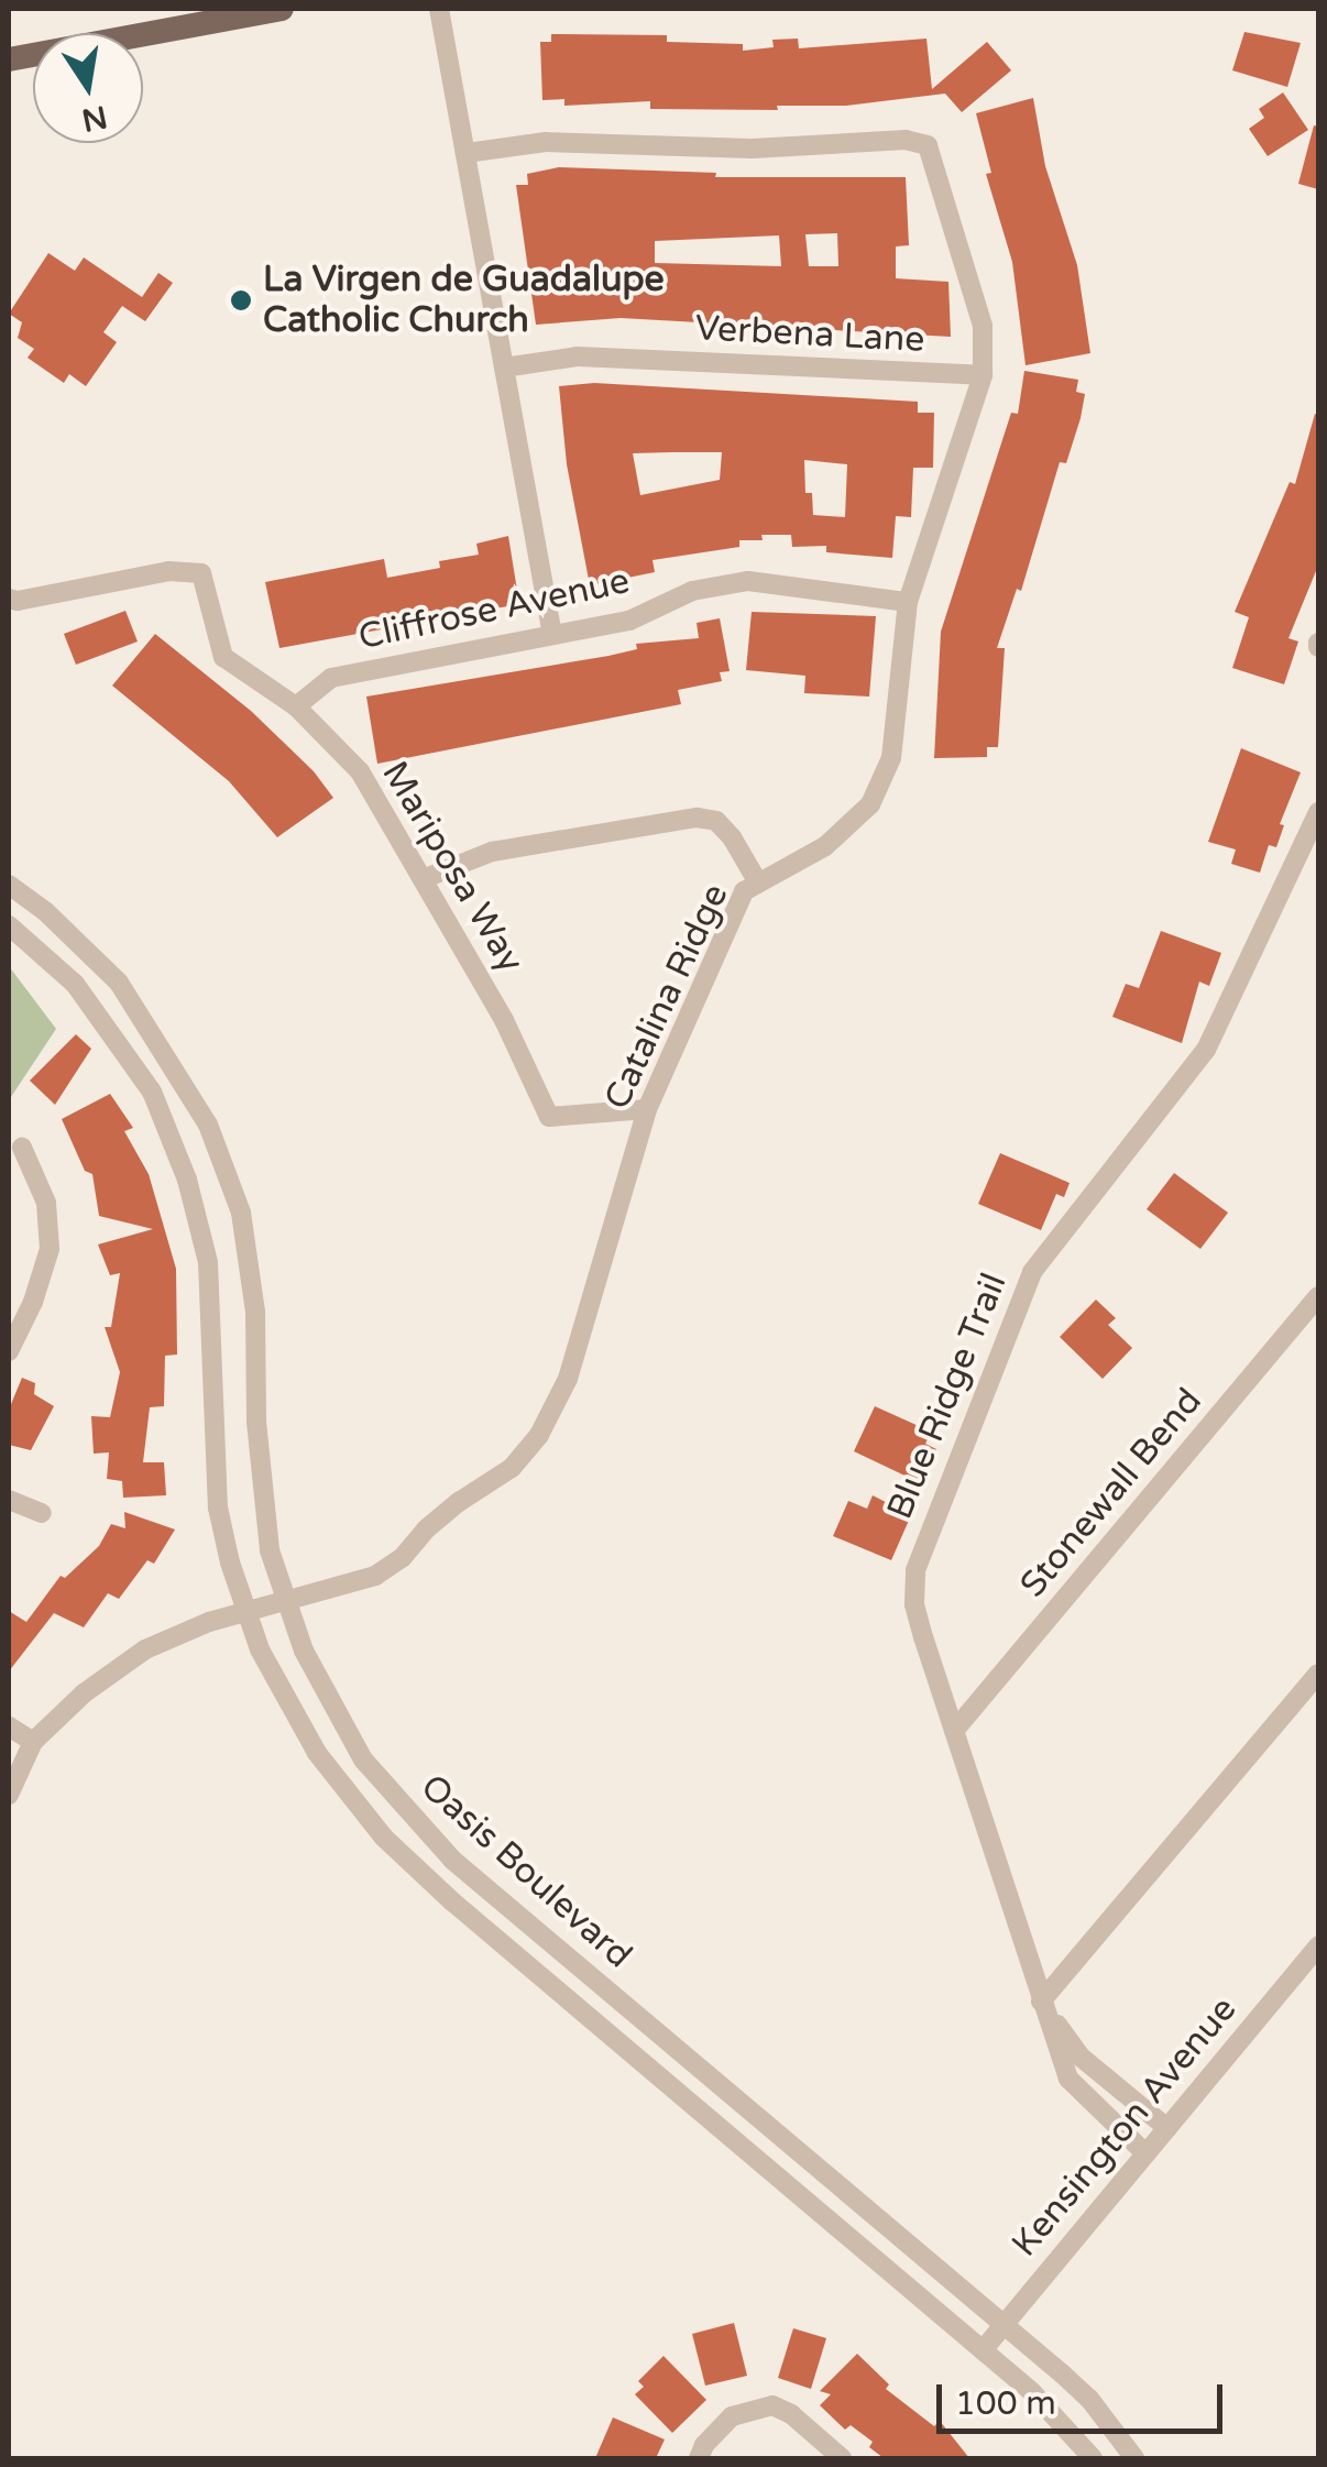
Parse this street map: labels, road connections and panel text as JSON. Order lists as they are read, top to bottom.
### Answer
{
  "streets": {
    "street": [
      "Verbena Lane",
      "Cliffrose Avenue",
      "Mariposa Way",
      "Catalina Ridge",
      "Blue Ridge Trail",
      "Stonewall Bend",
      "Oasis Boulevard",
      "Kensington Avenue"
    ]
  },
  "crossings": [
    ["Verbena Lane", "Catalina Ridge"],
    ["Cliffrose Avenue", "Mariposa Way"],
    ["Cliffrose Avenue", "Catalina Ridge"],
    ["Mariposa Way", "Catalina Ridge"],
    ["Catalina Ridge", "Oasis Boulevard"],
    ["Blue Ridge Trail", "Stonewall Bend"],
    ["Blue Ridge Trail", "Kensington Avenue"],
    ["Oasis Boulevard", "Kensington Avenue"]
  ],
  "places": ["La Virgen de Guadalupe Catholic Church"],
  "scale_bar": "100 m",
  "north": "bottom"
}
